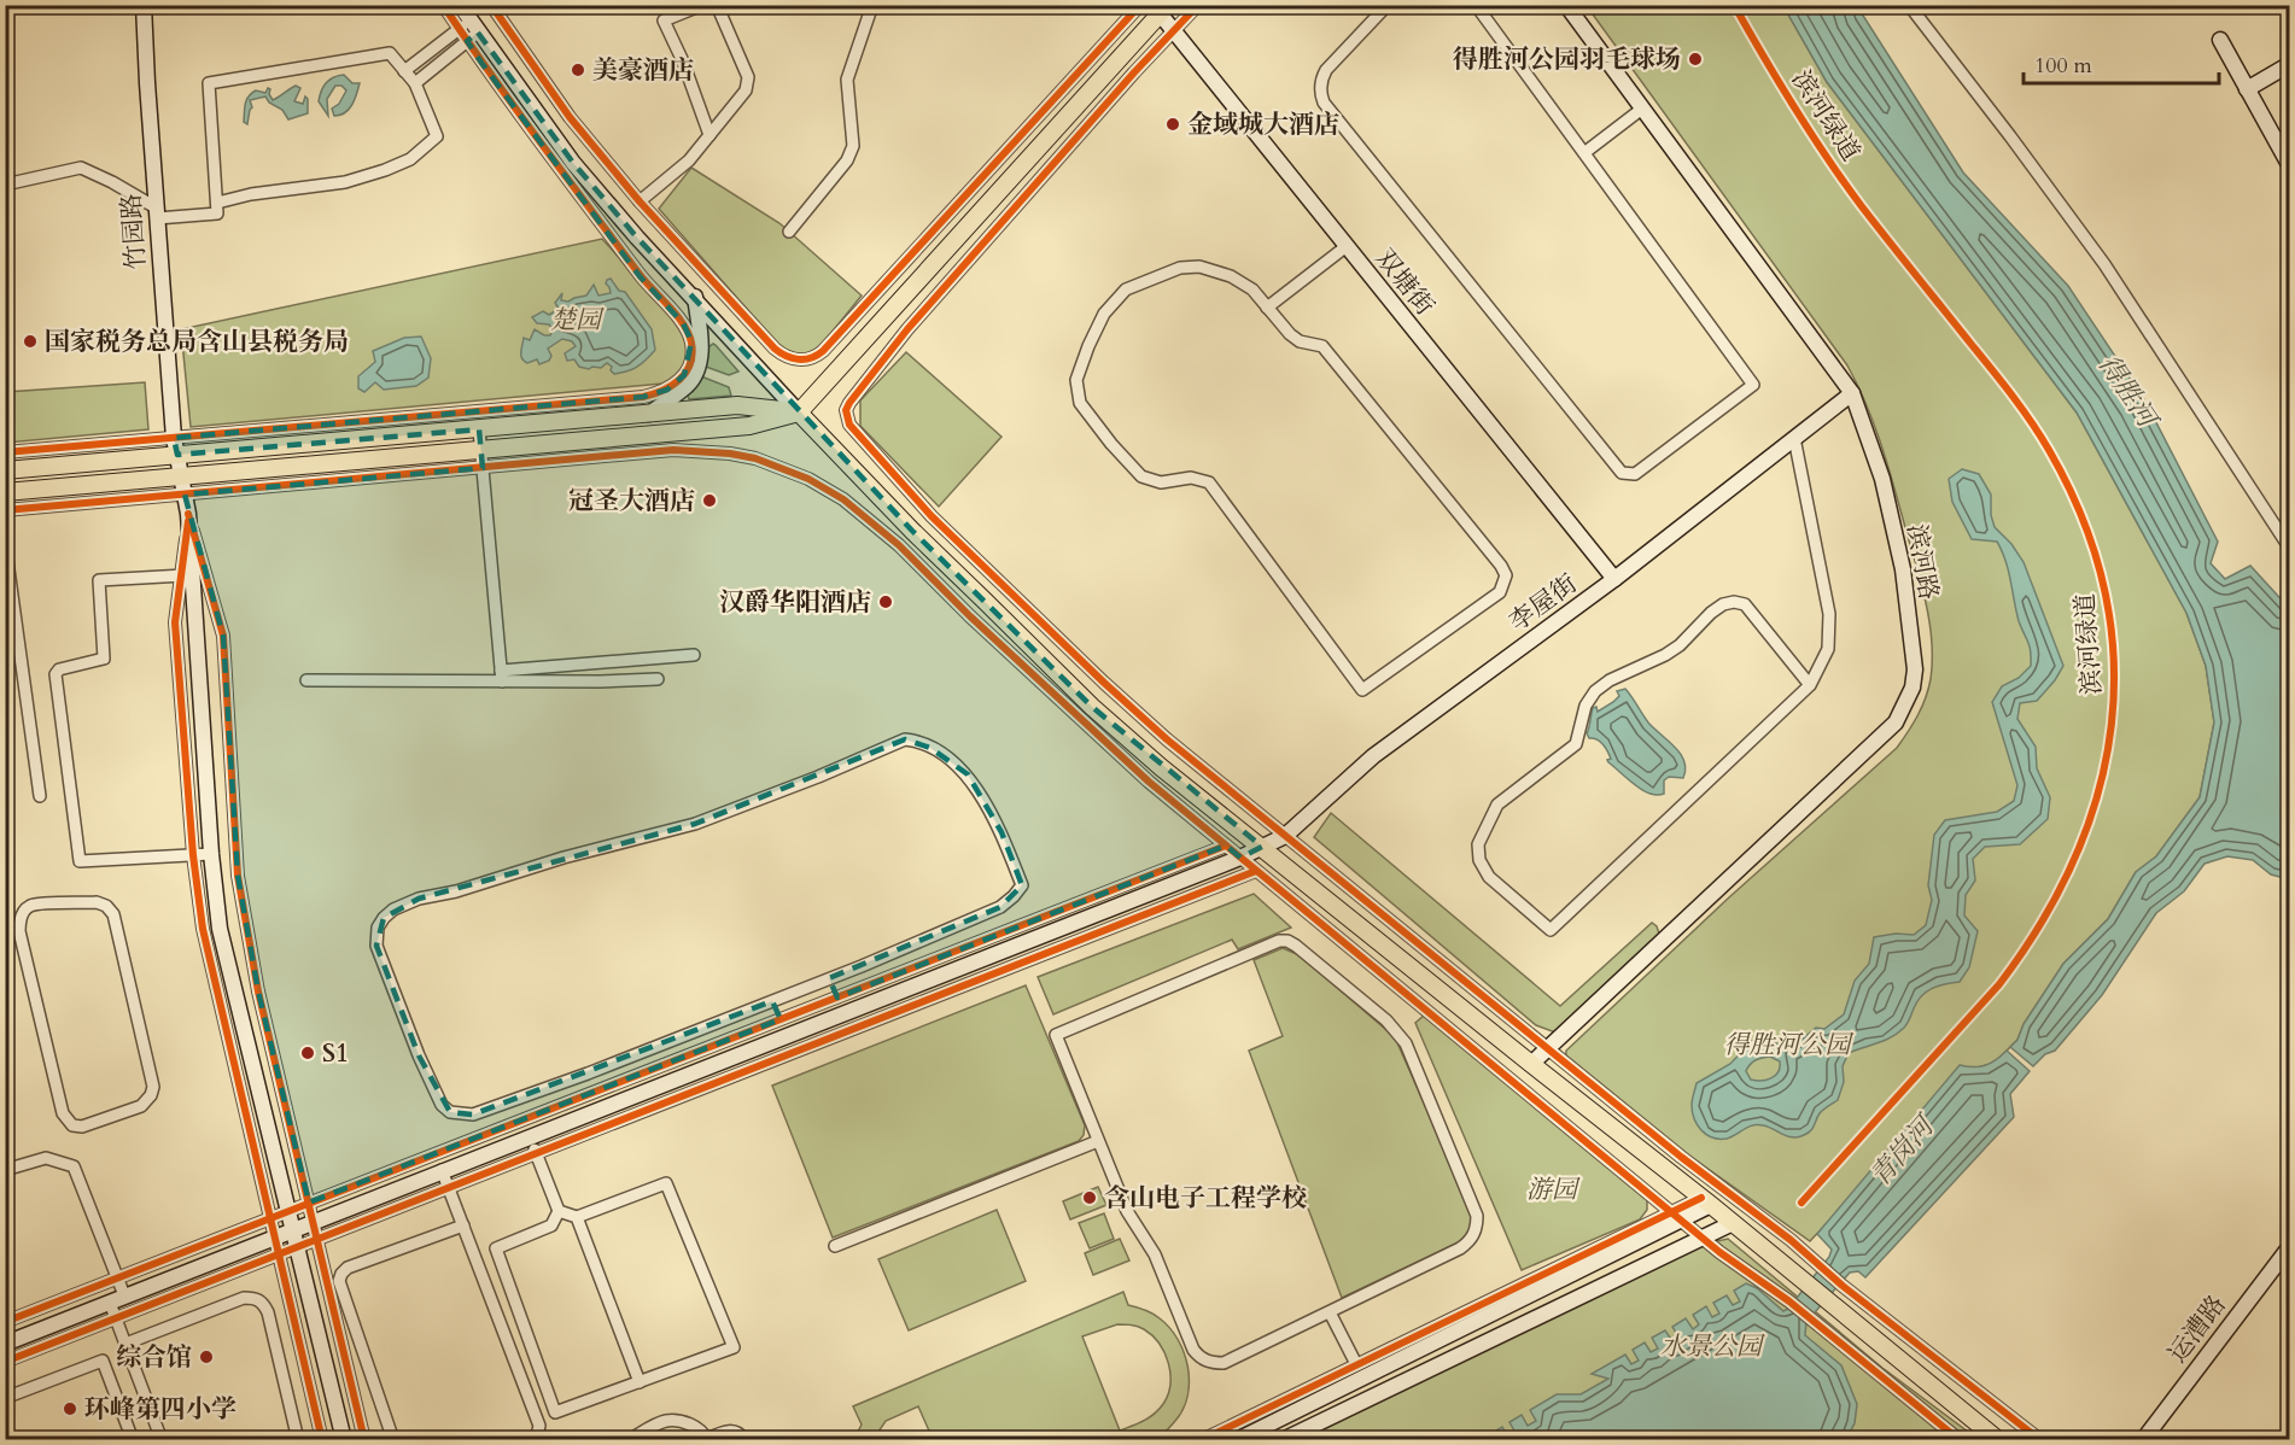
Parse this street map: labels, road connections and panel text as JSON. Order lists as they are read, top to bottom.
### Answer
{
  "streets": {
    "main road": [
      "竹园路",
      "双塘街",
      "滨河路",
      "李屋街",
      "运漕路"
    ],
    "cycle path": ["滨河绿道"]
  },
  "crossings": [
    ["竹园路", "李屋街"],
    ["双塘街", "李屋街"],
    ["滨河路", "李屋街"]
  ],
  "water": ["得胜河", "青岗河"],
  "parks": [
    "楚园",
    "得胜河公园",
    "游园",
    "水景公园"
  ],
  "places": [
    "得胜河公园羽毛球场",
    "美豪酒店",
    "金域城大酒店",
    "国家税务总局含山县税务局",
    "冠圣大酒店",
    "汉爵华阳酒店",
    "S1",
    "含山电子工程学校",
    "综合馆",
    "环峰第四小学"
  ],
  "scale_bar": "100 m"
}
